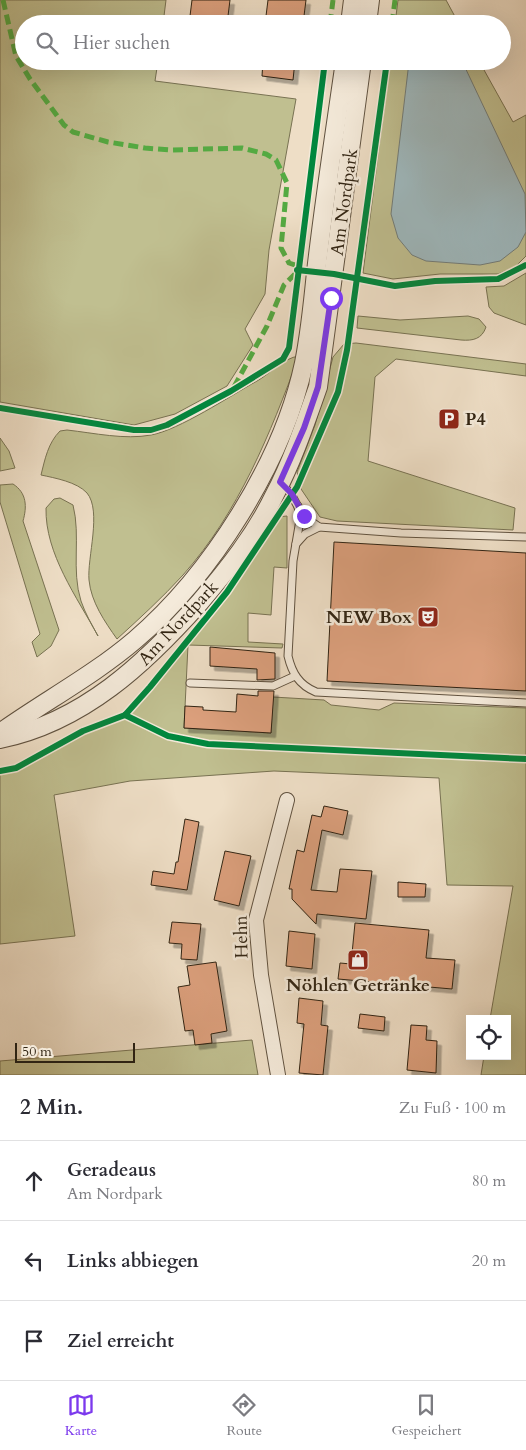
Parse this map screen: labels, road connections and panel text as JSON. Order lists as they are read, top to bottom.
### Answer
{
  "streets": {
    "street": ["Am Nordpark", "Hehn"]
  },
  "places": {
    "parking": ["P4"],
    "theatre": ["NEW Box"],
    "shop": ["Nöhlen Getränke"]
  },
  "scale_bar": "50 m",
  "page": {
    "search": "Hier suchen",
    "scale": "50 m",
    "heading": ["2 Min.", "Zu Fuß · 100 m"],
    "list": [
      ["Geradeaus", "Am Nordpark", "80 m"],
      ["Links abbiegen", "20 m"],
      "Ziel erreicht"
    ],
    "nav": ["Karte", "Route", "Gespeichert"]
  }
}
